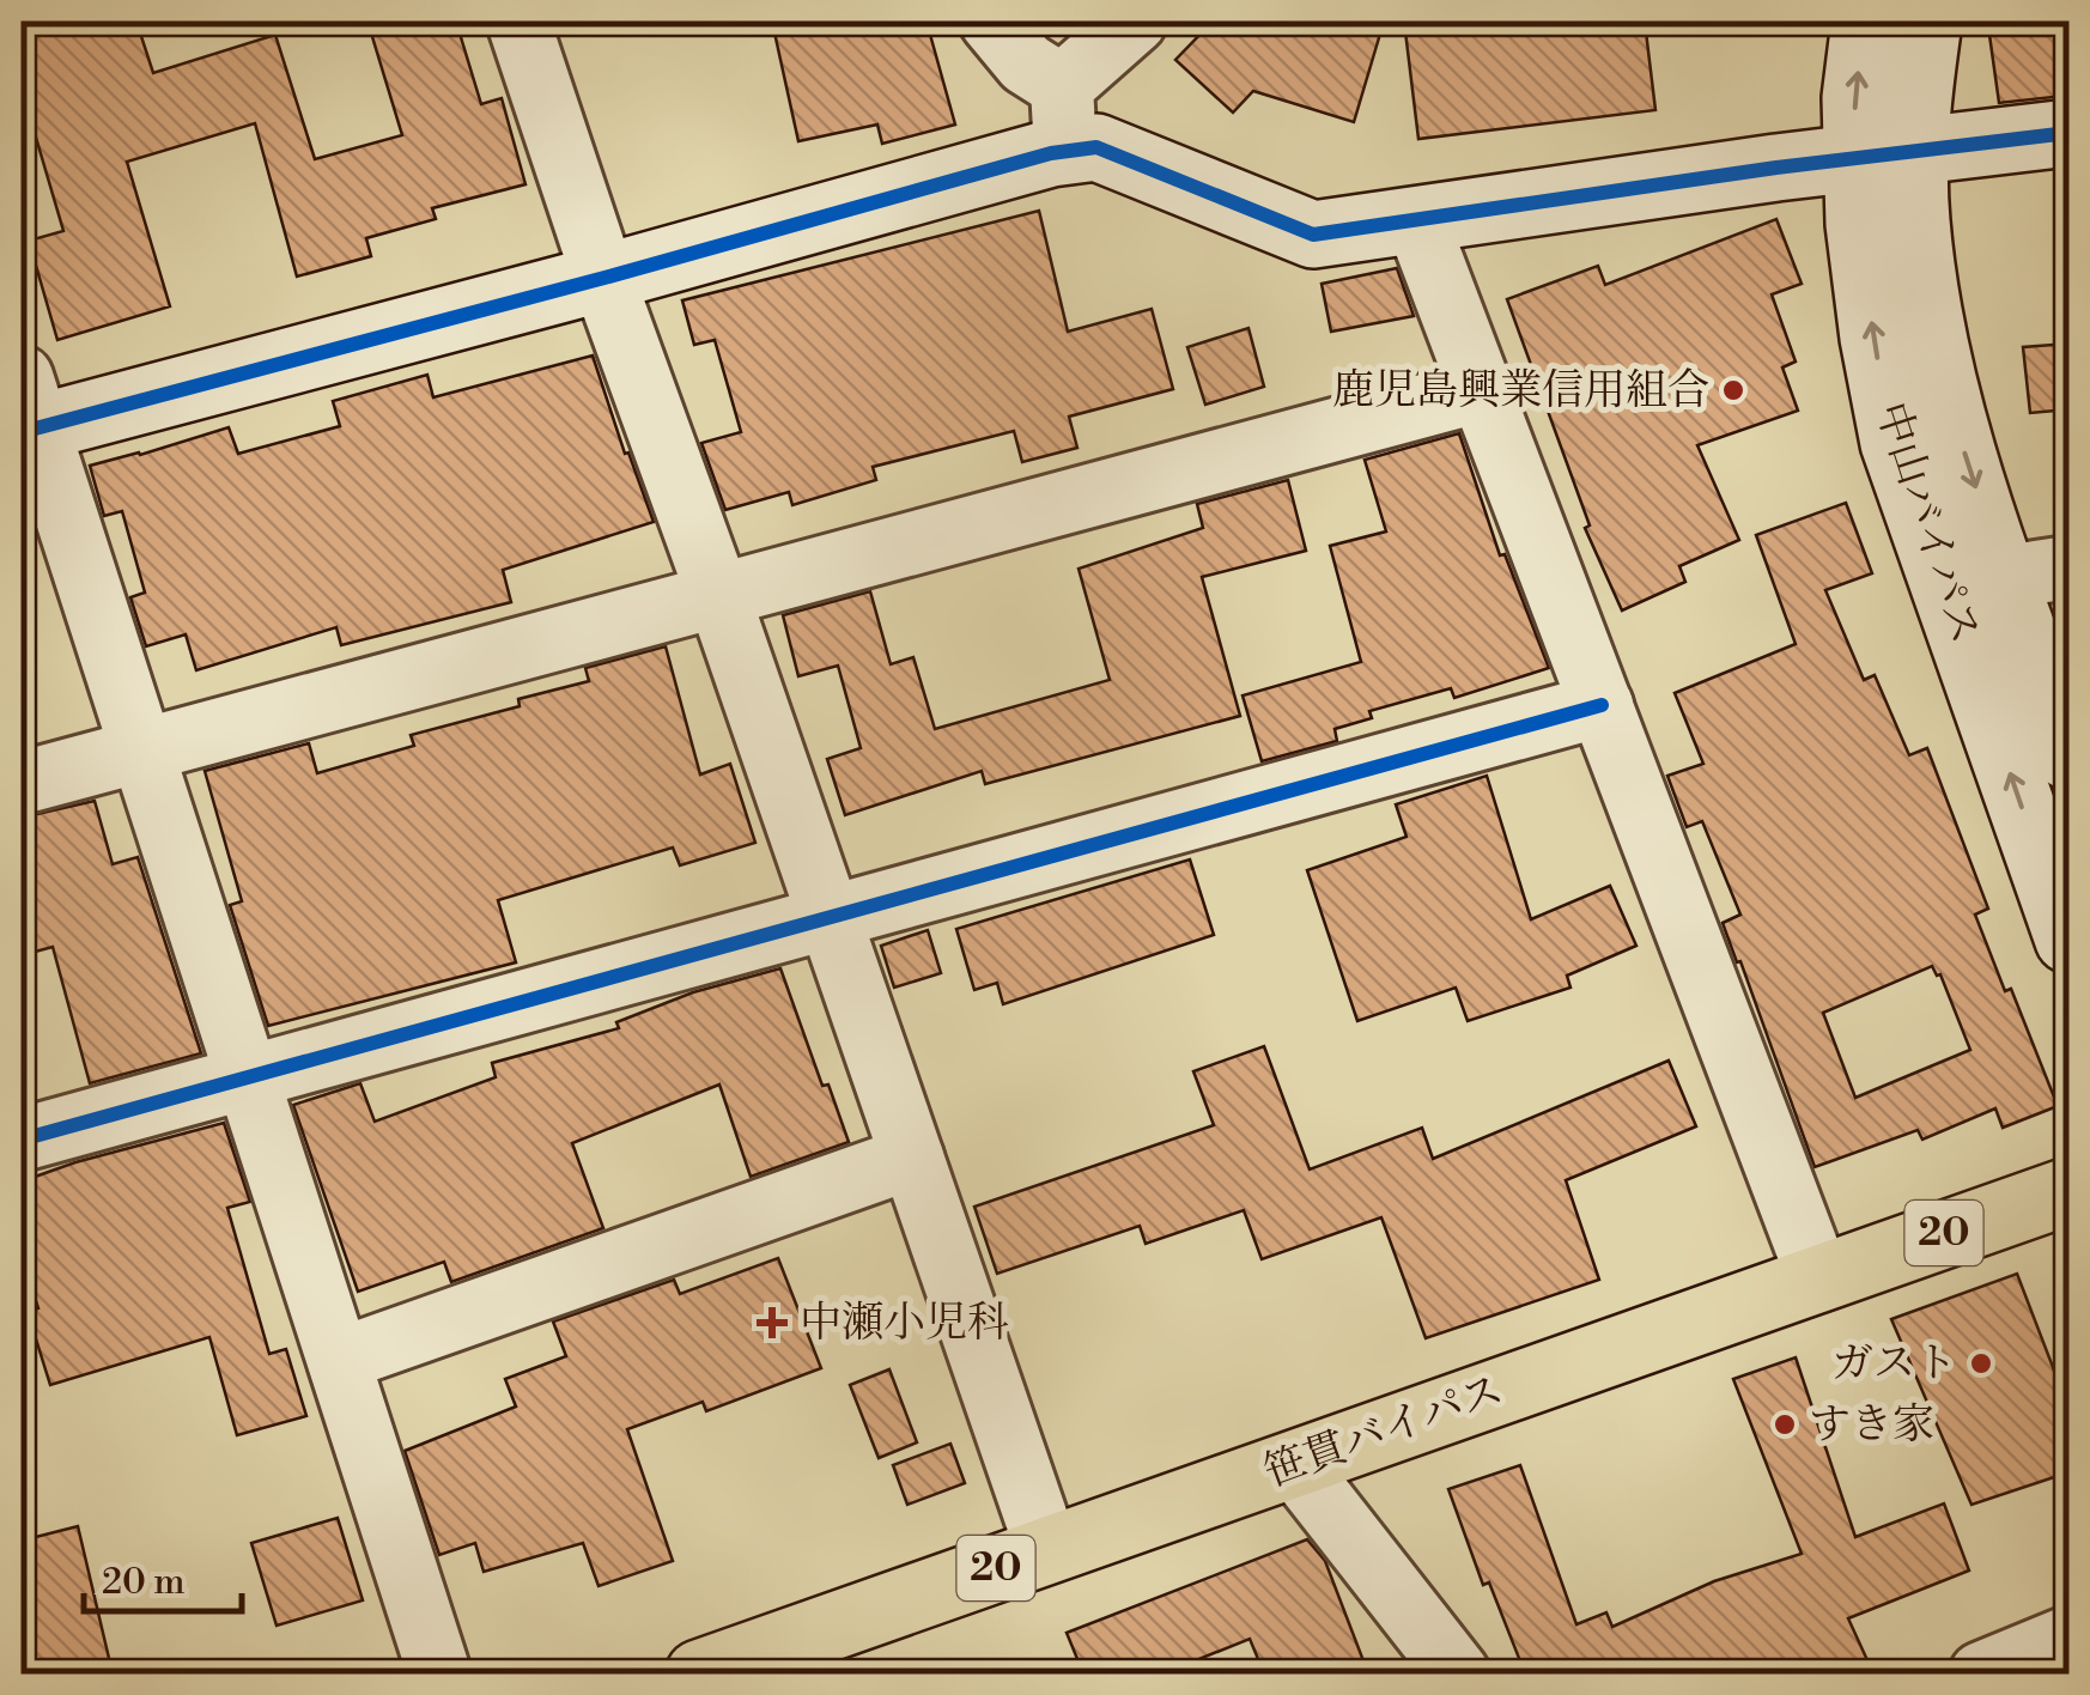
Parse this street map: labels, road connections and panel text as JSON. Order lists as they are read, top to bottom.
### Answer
{
  "streets": {
    "main road": ["20", "笹貫バイパス"],
    "street": ["中山バイパス"]
  },
  "places": {
    "other": ["鹿児島興業信用組合", "ガスト", "すき家"],
    "health": ["中瀬小児科"]
  },
  "scale_bar": "20 m"
}
